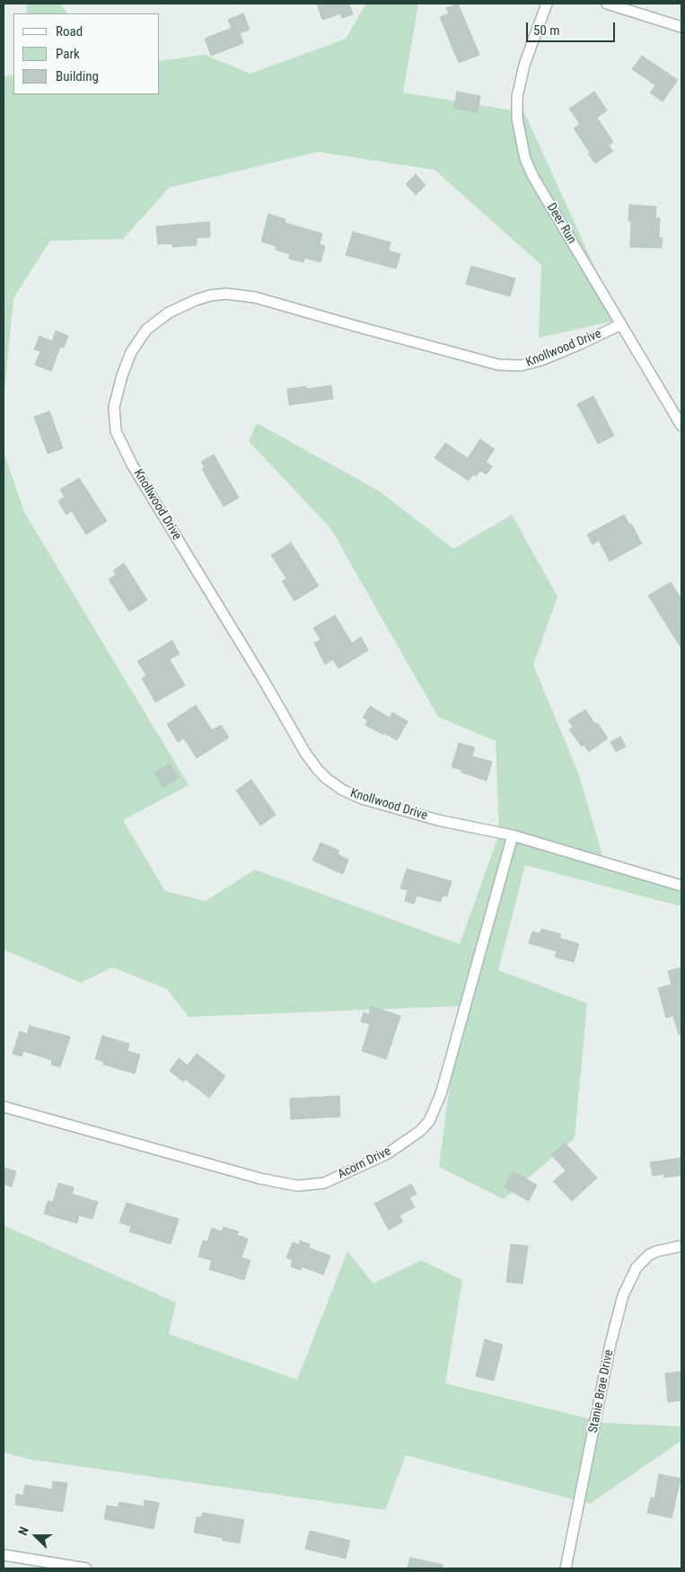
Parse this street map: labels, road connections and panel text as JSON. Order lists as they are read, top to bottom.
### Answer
{
  "streets": {
    "street": [
      "Deer Run",
      "Knollwood Drive",
      "Acorn Drive",
      "Stanie Brae Drive"
    ]
  },
  "crossings": [
    ["Deer Run", "Knollwood Drive"],
    ["Knollwood Drive", "Acorn Drive"]
  ],
  "legend": ["Road", "Park", "Building"],
  "scale_bar": "50 m",
  "north": "left"
}
